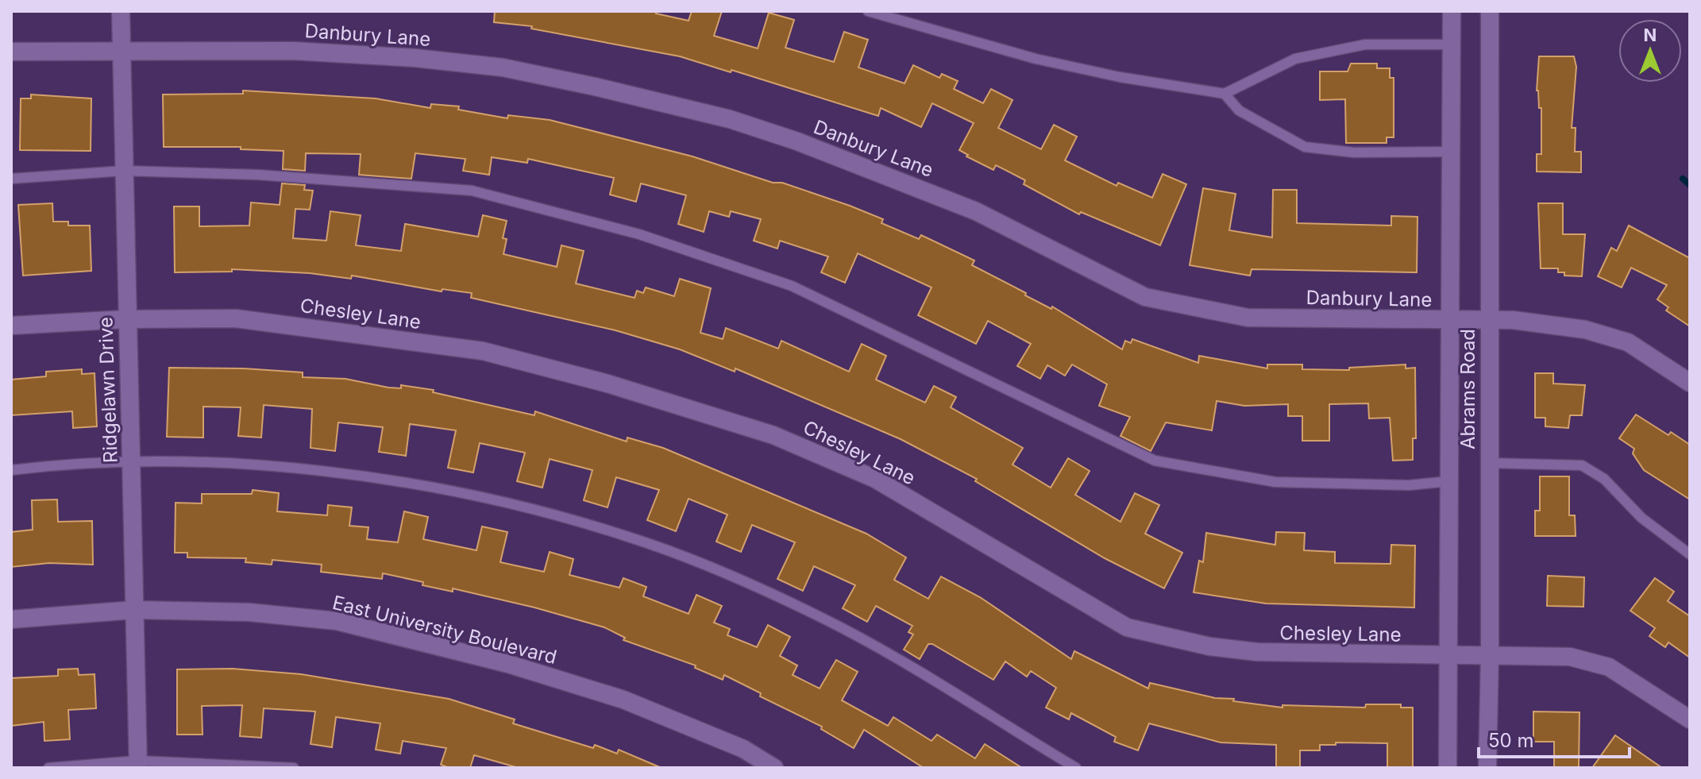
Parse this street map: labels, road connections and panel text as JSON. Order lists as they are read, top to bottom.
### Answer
{
  "streets": {
    "street": [
      "Danbury Lane",
      "Chesley Lane",
      "Abrams Road",
      "Ridgelawn Drive",
      "East University Boulevard"
    ]
  },
  "crossings": [
    ["Danbury Lane", "Abrams Road"],
    ["Danbury Lane", "Ridgelawn Drive"],
    ["Chesley Lane", "Abrams Road"],
    ["Chesley Lane", "Ridgelawn Drive"],
    ["Ridgelawn Drive", "East University Boulevard"]
  ],
  "scale_bar": "50 m",
  "north": "top"
}
